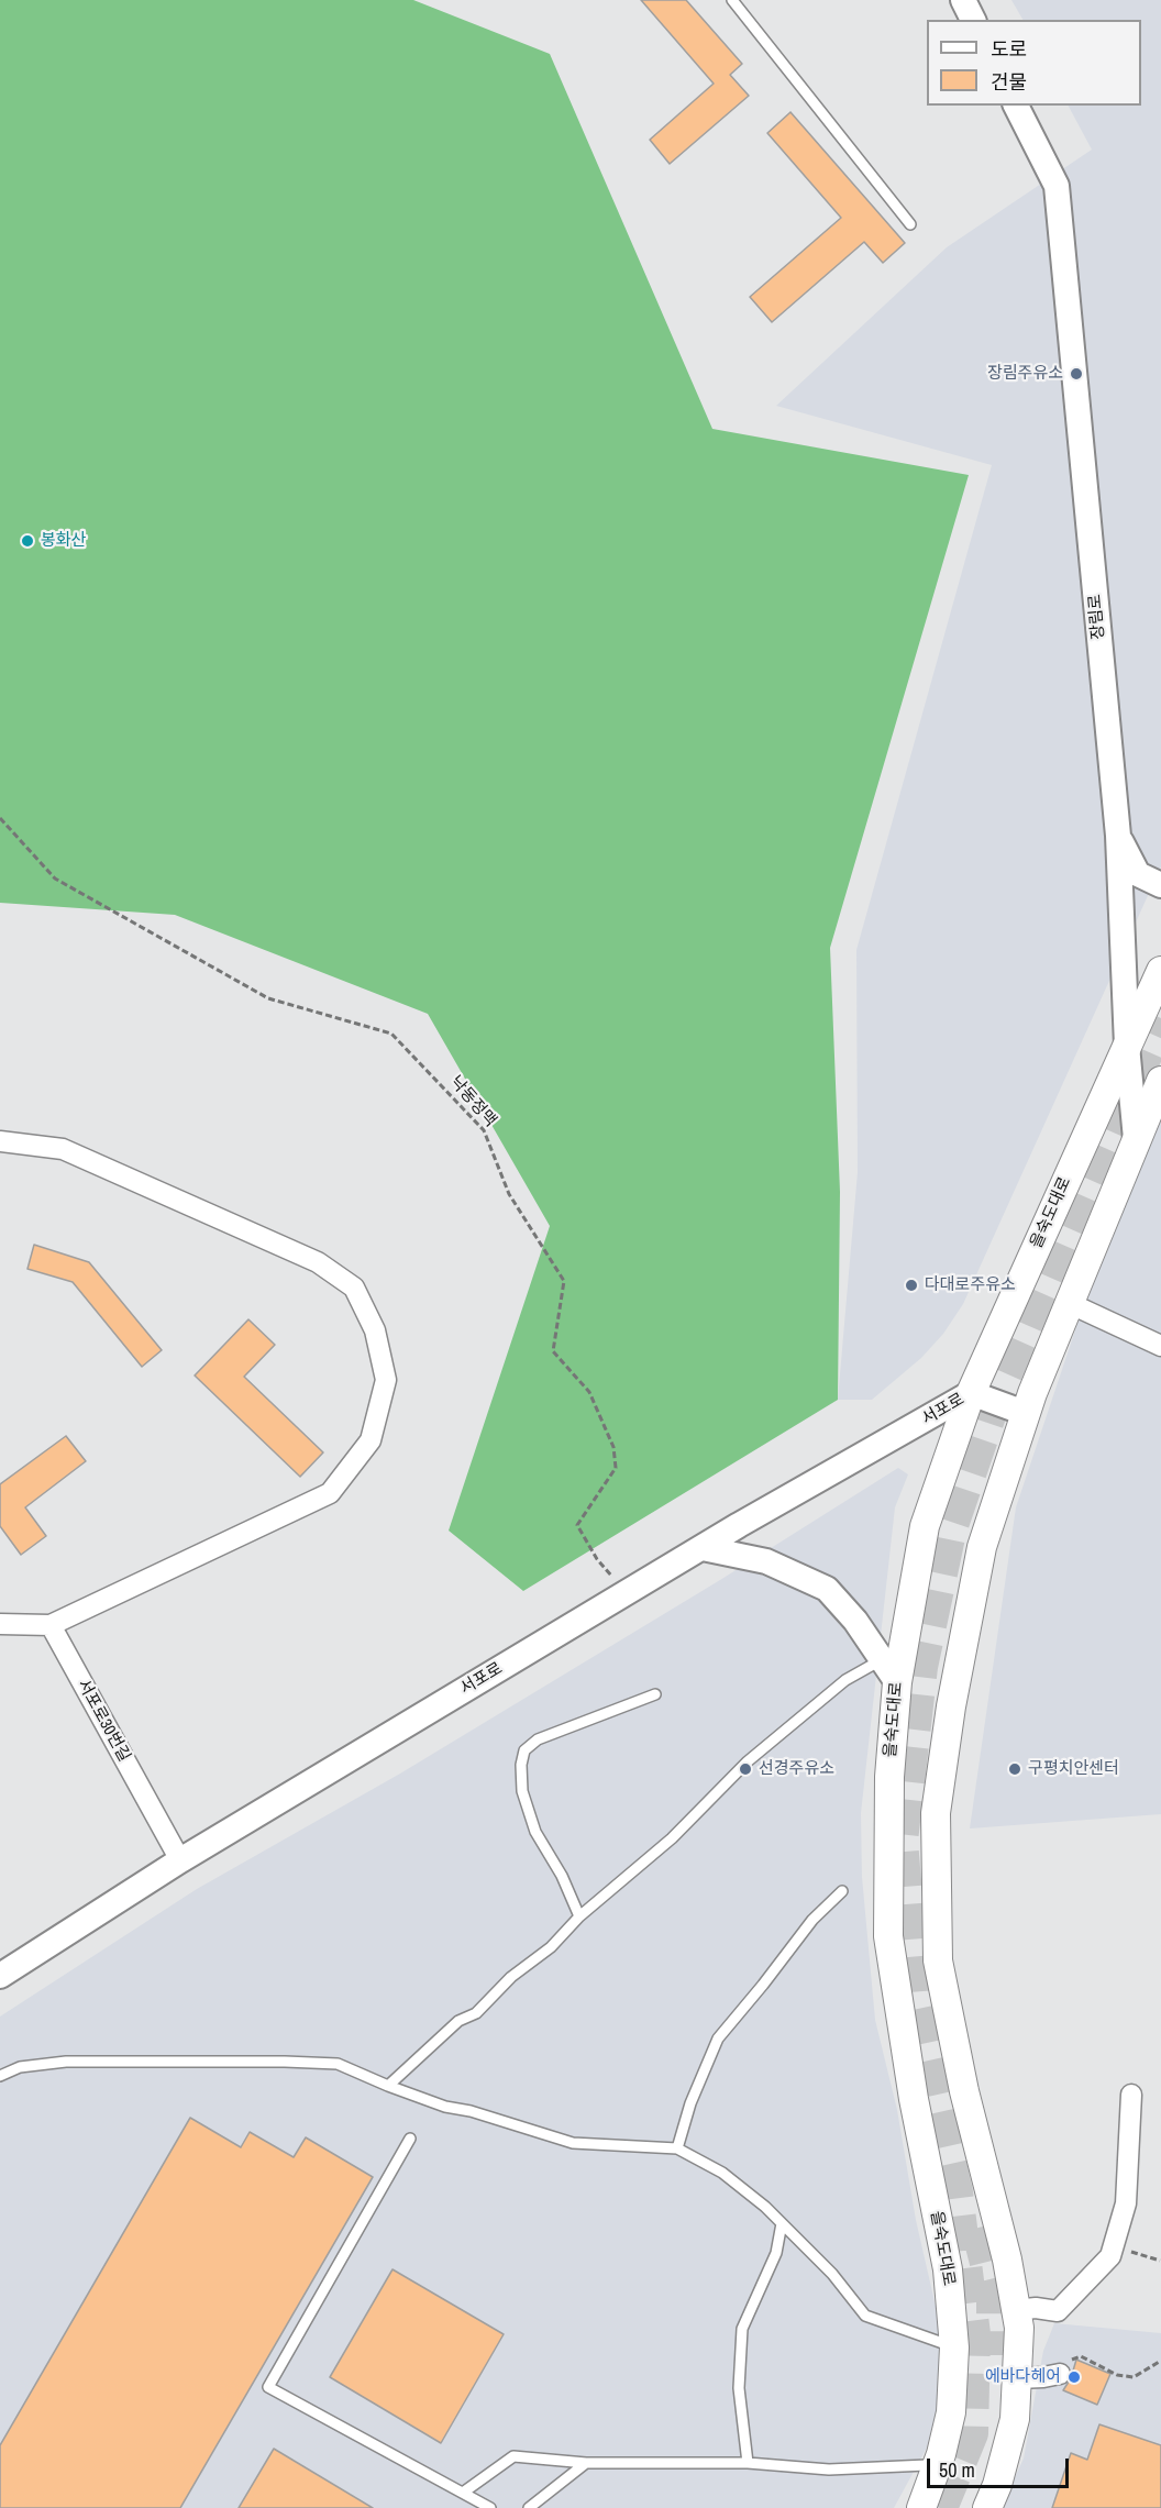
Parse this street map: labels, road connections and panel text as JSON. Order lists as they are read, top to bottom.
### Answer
{
  "streets": {
    "main road": ["을숙도대로"],
    "street": ["장림로", "서포로", "서포로30번길"],
    "path": ["낙동정맥"]
  },
  "crossings": [
    ["장림로", "을숙도대로"],
    ["낙동정맥", "서포로"],
    ["을숙도대로", "서포로"],
    ["서포로", "서포로30번길"]
  ],
  "places": [
    "장림주유소",
    "봉화산",
    "다대로주유소",
    "선경주유소",
    "구평치안센터",
    "에바다헤어"
  ],
  "legend": ["도로", "건물"],
  "scale_bar": "50 m"
}
